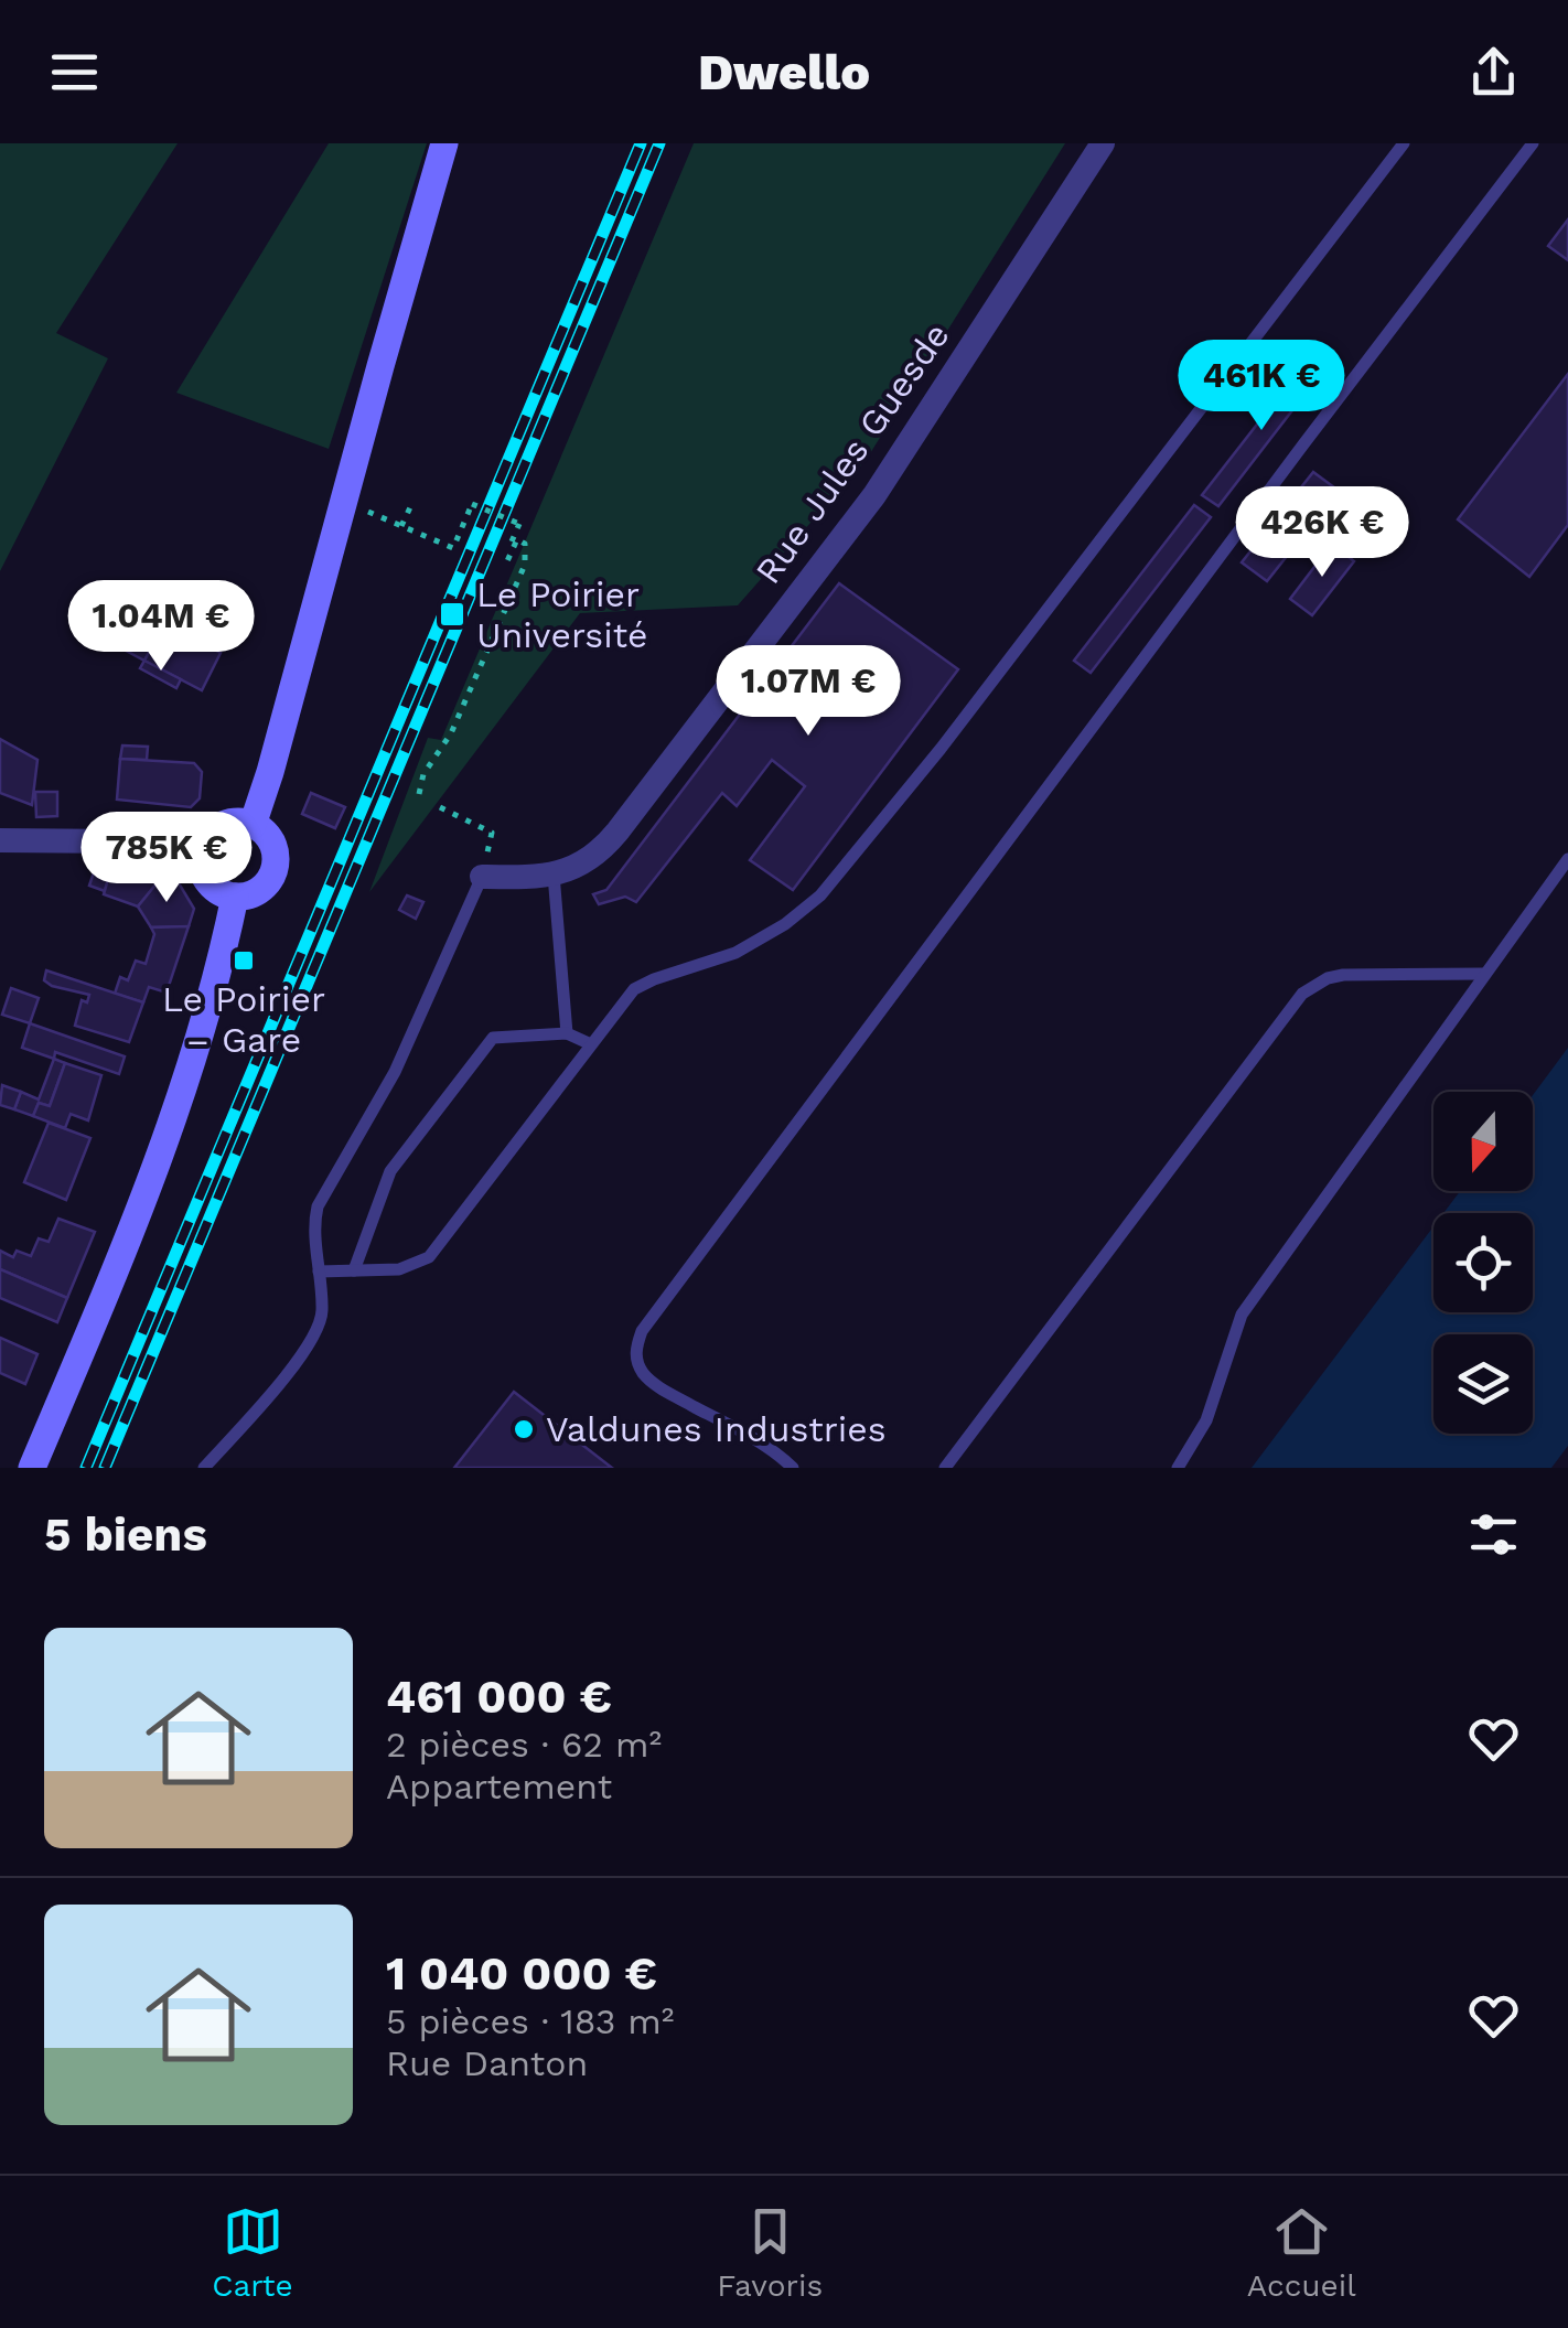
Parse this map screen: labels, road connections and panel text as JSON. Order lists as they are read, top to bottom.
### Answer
{
  "streets": {
    "street": ["Rue Jules Guesde"]
  },
  "places": {
    "transit": ["Le Poirier Université", "Le Poirier – Gare"],
    "other": ["Valdunes Industries"]
  },
  "north": "bottom",
  "page": {
    "header": "Dwello",
    "price": [
      "461K €",
      "426K €",
      "1.04M €",
      "1.07M €",
      "785K €"
    ],
    "heading": "5 biens",
    "list": [
      {
        "name": "461 000 €",
        "note": "2 pièces · 62 m² · Appartement"
      },
      {
        "name": "1 040 000 €",
        "note": "5 pièces · 183 m² · Rue Danton"
      }
    ],
    "tabs": ["Carte", "Favoris", "Accueil"]
  }
}
